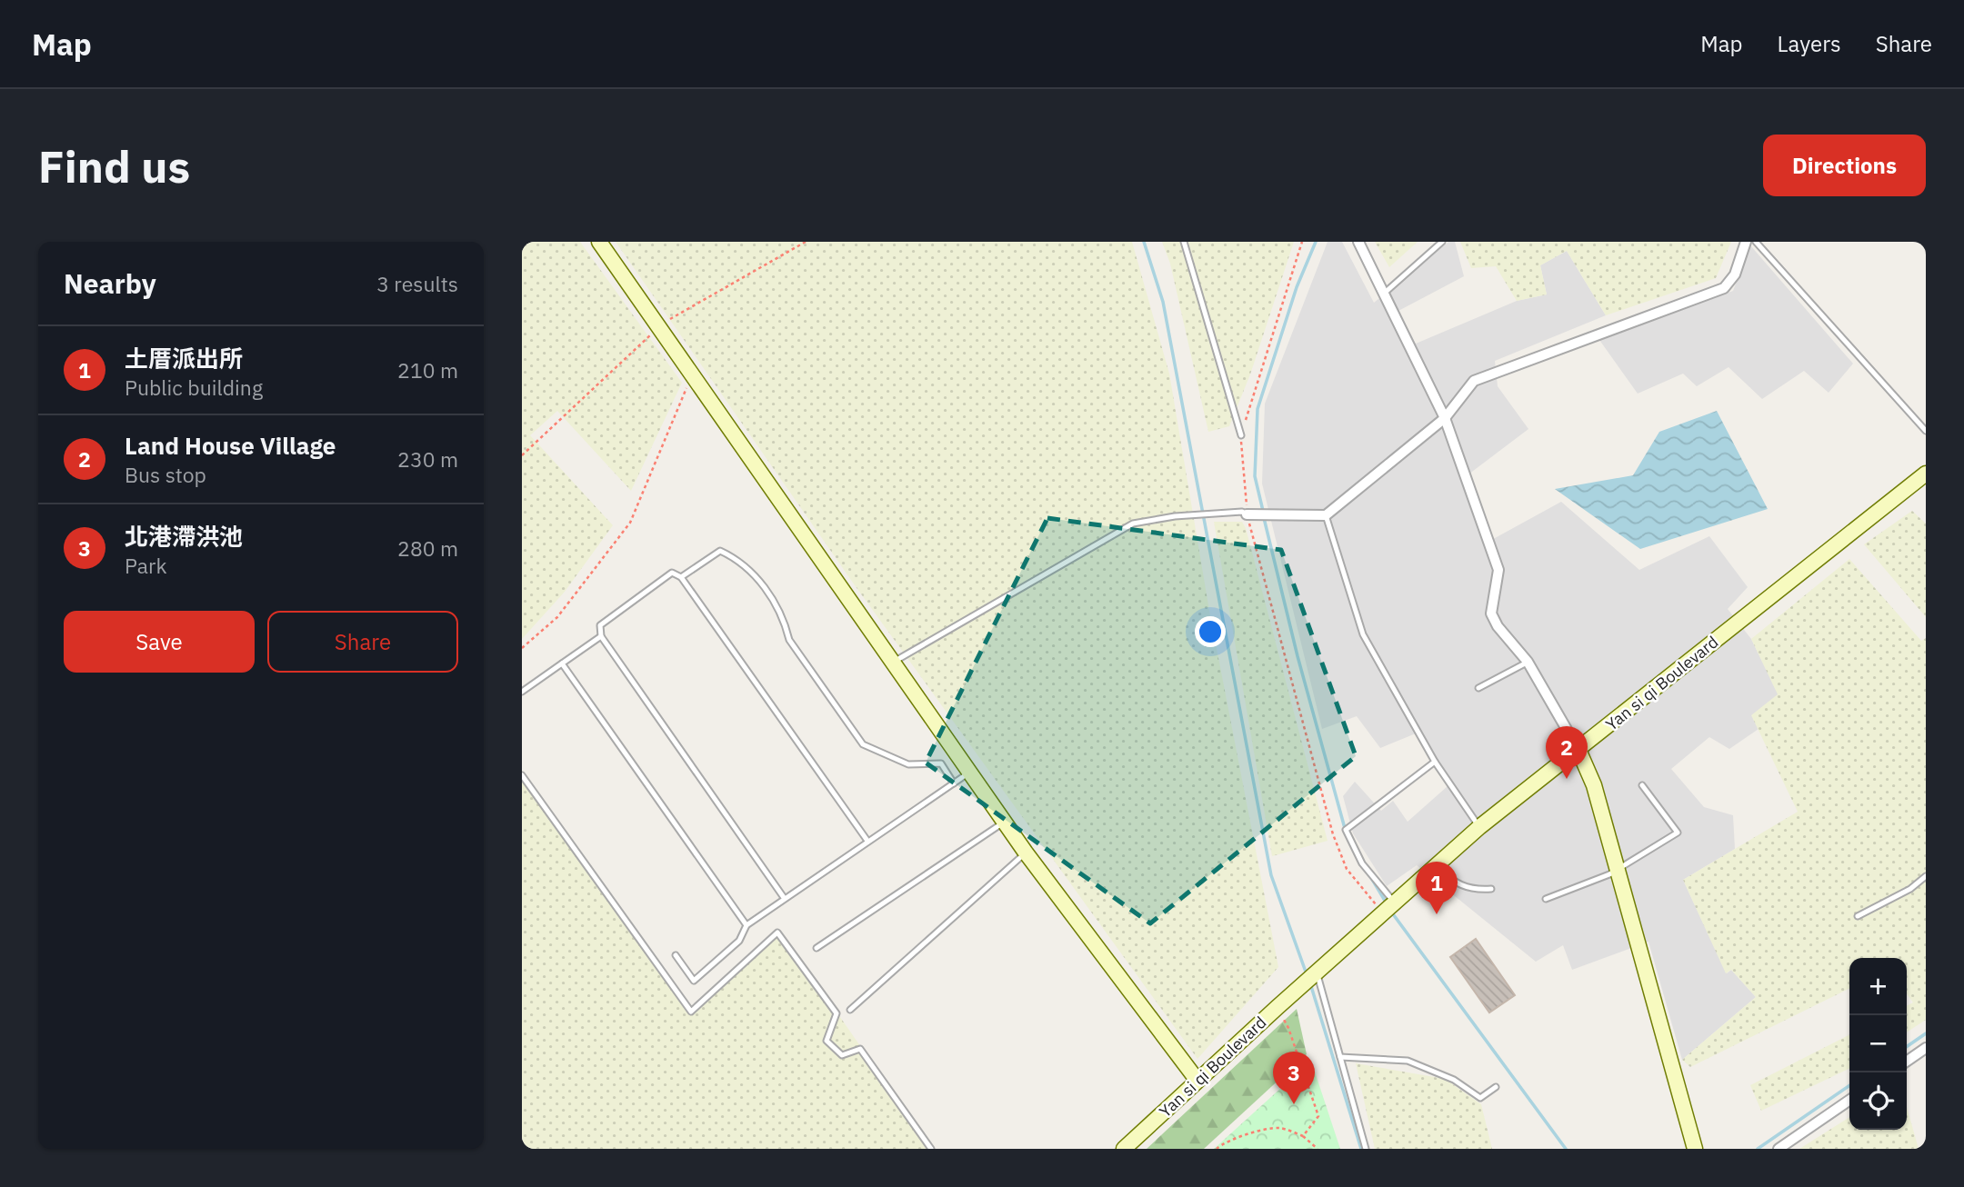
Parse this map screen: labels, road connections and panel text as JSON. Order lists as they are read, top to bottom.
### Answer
{
  "streets": {
    "street": ["Yan si qi Boulevard"]
  },
  "page": {
    "header": "Map",
    "nav": ["Map", "Layers", "Share"],
    "buttons": [
      "Directions",
      ["Save", "Share"]
    ],
    "title": "Find us",
    "heading": ["Nearby", "3 results"],
    "list": [
      {
        "mark": "1",
        "name": "土厝派出所",
        "note": "Public building",
        "value": "210 m"
      },
      {
        "mark": "2",
        "name": "Land House Village",
        "note": "Bus stop",
        "value": "230 m"
      },
      {
        "mark": "3",
        "name": "北港滯洪池",
        "note": "Park",
        "value": "280 m"
      }
    ],
    "pins": ["2", "1", "3"],
    "map_buttons": ["+", "−"]
  }
}
